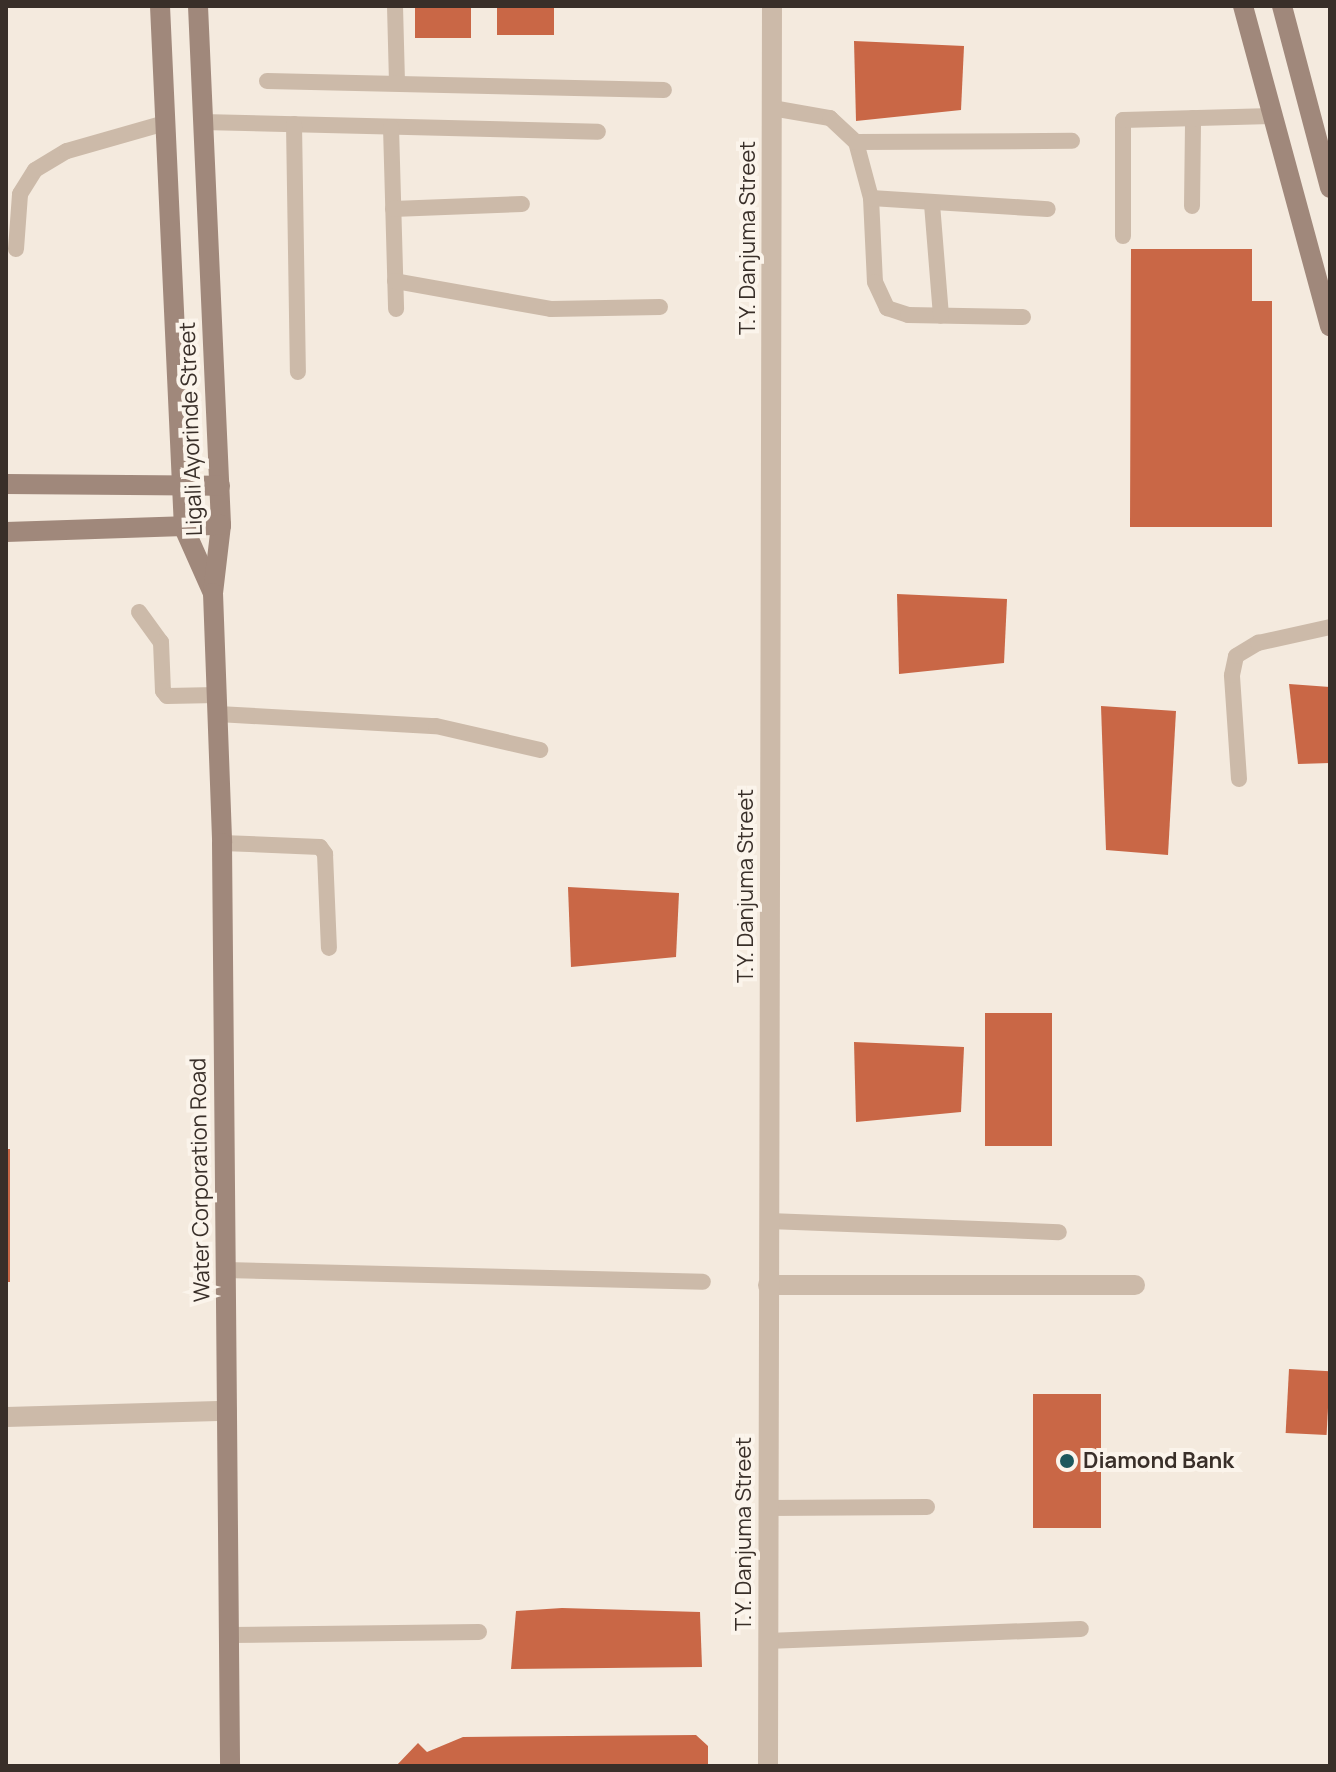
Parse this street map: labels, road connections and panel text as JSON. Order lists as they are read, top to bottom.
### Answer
{
  "streets": {
    "street": ["T.Y. Danjuma Street", "Ligali Ayorinde Street", "Water Corporation Road"]
  },
  "crossings": [
    ["Ligali Ayorinde Street", "Water Corporation Road"]
  ],
  "places": ["Diamond Bank"]
}
